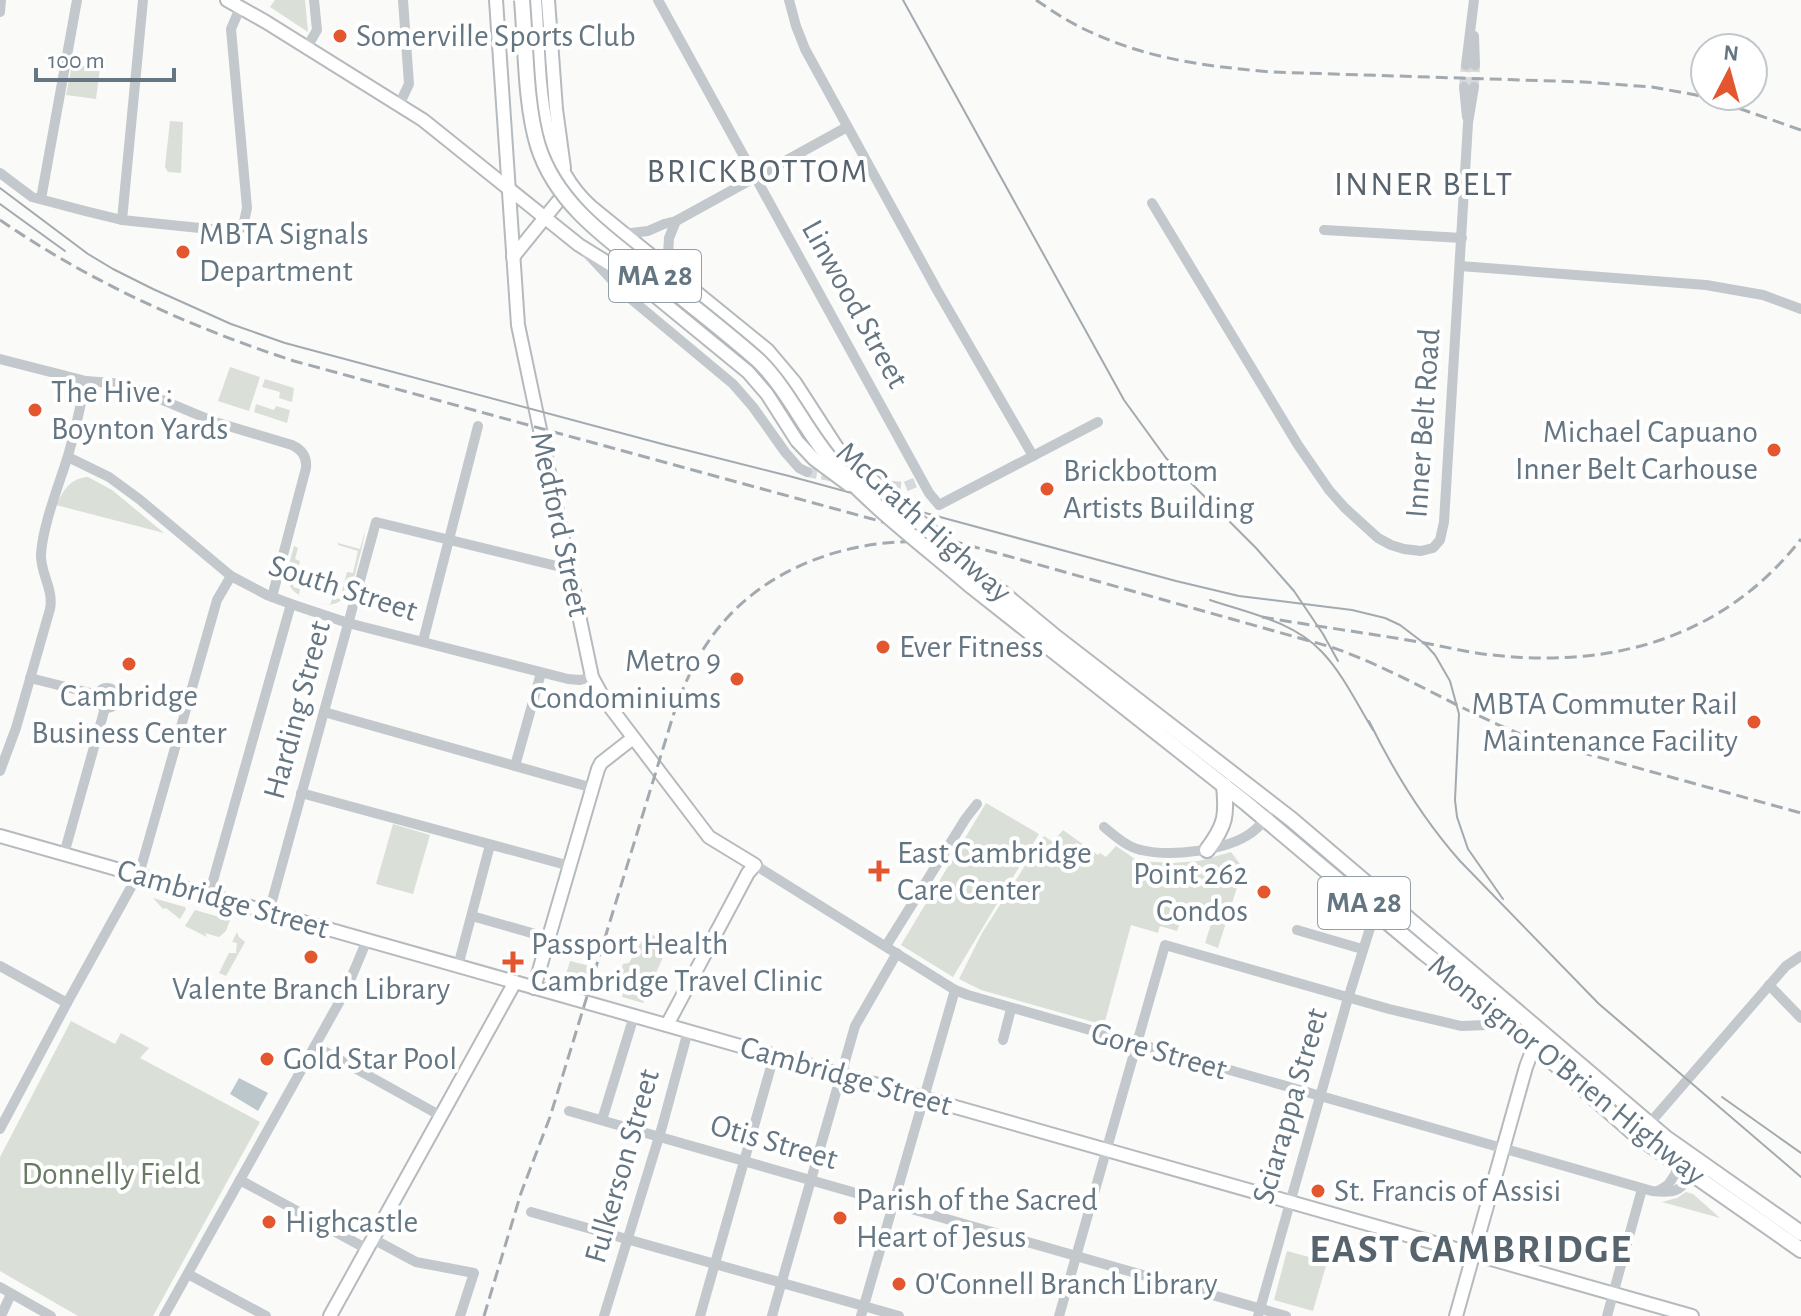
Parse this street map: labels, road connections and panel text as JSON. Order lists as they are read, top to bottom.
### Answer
{
  "streets": {
    "highway": ["MA 28", "McGrath Highway", "Monsignor O'Brien Highway"],
    "main road": ["Medford Street", "Cambridge Street", "Gore Street"],
    "street": [
      "Linwood Street",
      "Inner Belt Road",
      "South Street",
      "Harding Street",
      "Sciarappa Street",
      "Otis Street",
      "Fulkerson Street"
    ]
  },
  "crossings": [
    ["McGrath Highway", "Medford Street"],
    ["McGrath Highway", "Monsignor O'Brien Highway"],
    ["Medford Street", "South Street"],
    ["Medford Street", "Gore Street"],
    ["South Street", "Harding Street"],
    ["Harding Street", "Cambridge Street"],
    ["Cambridge Street", "Sciarappa Street"],
    ["Cambridge Street", "Fulkerson Street"],
    ["Gore Street", "Monsignor O'Brien Highway"],
    ["Gore Street", "Sciarappa Street"],
    ["Monsignor O'Brien Highway", "Sciarappa Street"],
    ["Sciarappa Street", "Otis Street"],
    ["Otis Street", "Fulkerson Street"]
  ],
  "districts": ["BRICKBOTTOM", "INNER BELT", "EAST CAMBRIDGE"],
  "parks": ["Donnelly Field"],
  "places": {
    "other": [
      "Somerville Sports Club",
      "MBTA Signals Department",
      "The Hive : Boynton Yards",
      "Michael Capuano Inner Belt Carhouse",
      "Brickbottom Artists Building",
      "Ever Fitness",
      "Cambridge Business Center",
      "Metro 9 Condominiums",
      "MBTA Commuter Rail Maintenance Facility",
      "Point 262 Condos",
      "Valente Branch Library",
      "Gold Star Pool",
      "St. Francis of Assisi",
      "Parish of the Sacred Heart of Jesus",
      "Highcastle",
      "O'Connell Branch Library"
    ],
    "health": ["East Cambridge Care Center", "Passport Health Cambridge Travel Clinic"]
  },
  "scale_bar": "100 m",
  "north": "top"
}
